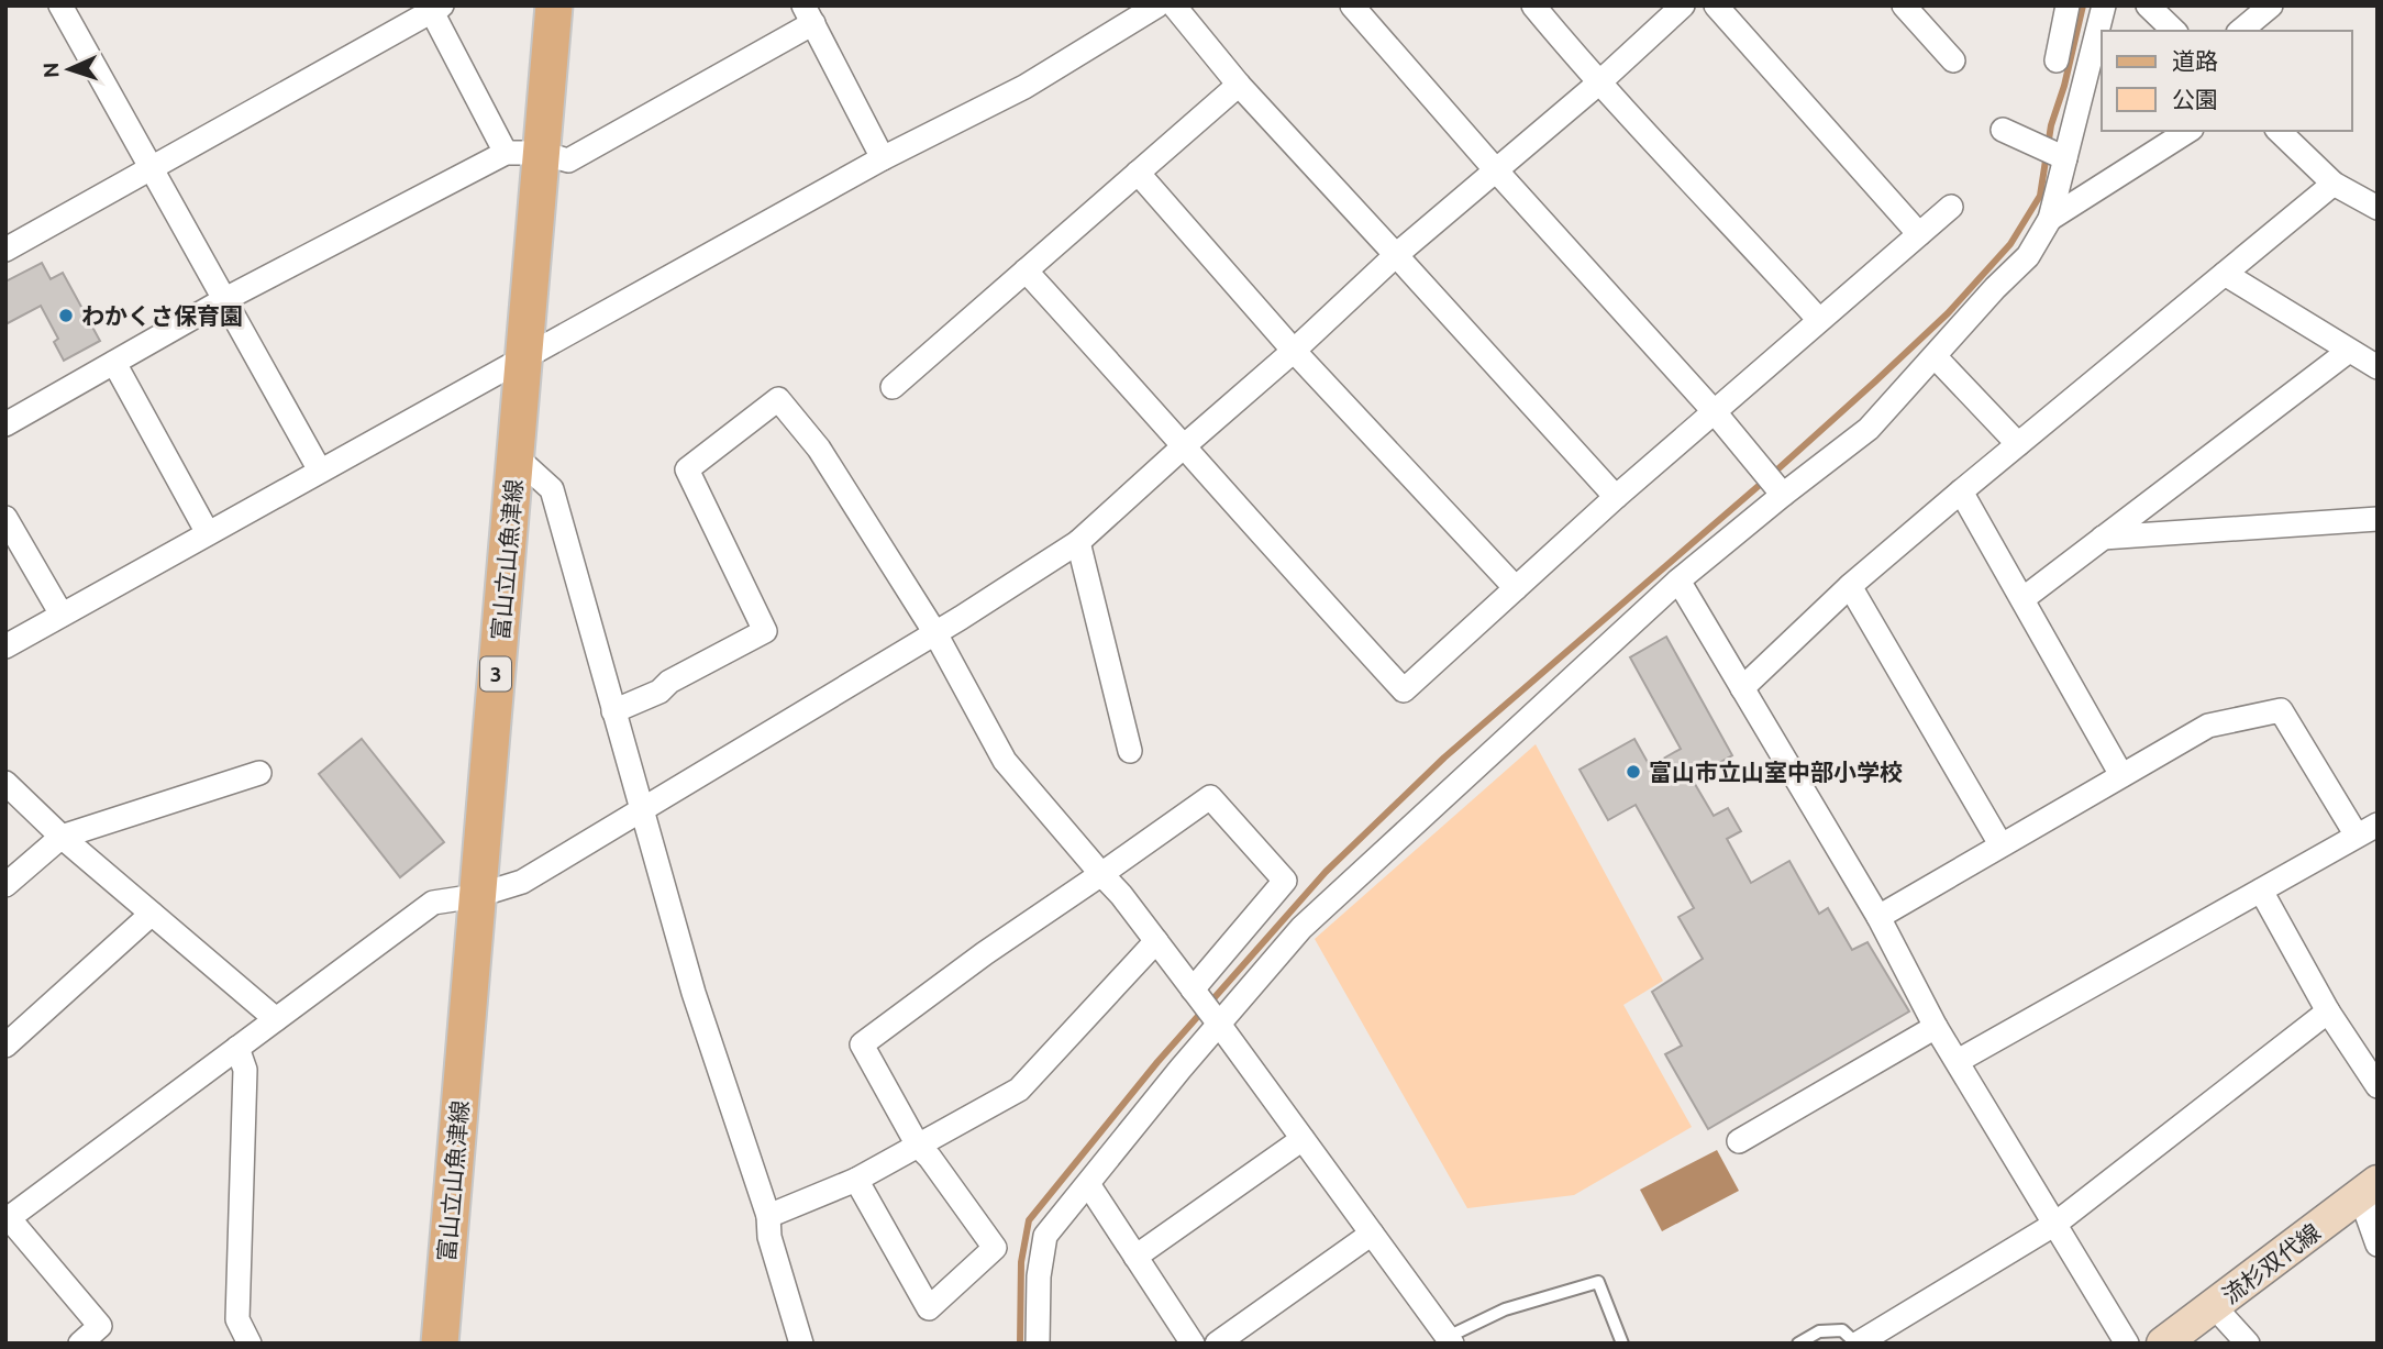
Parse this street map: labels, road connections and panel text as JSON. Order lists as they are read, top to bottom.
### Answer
{
  "streets": {
    "main road": ["富山立山魚津線", "3", "流杉双代線"]
  },
  "places": ["わかくさ保育園", "富山市立山室中部小学校"],
  "legend": ["道路", "公園"],
  "north": "left"
}
